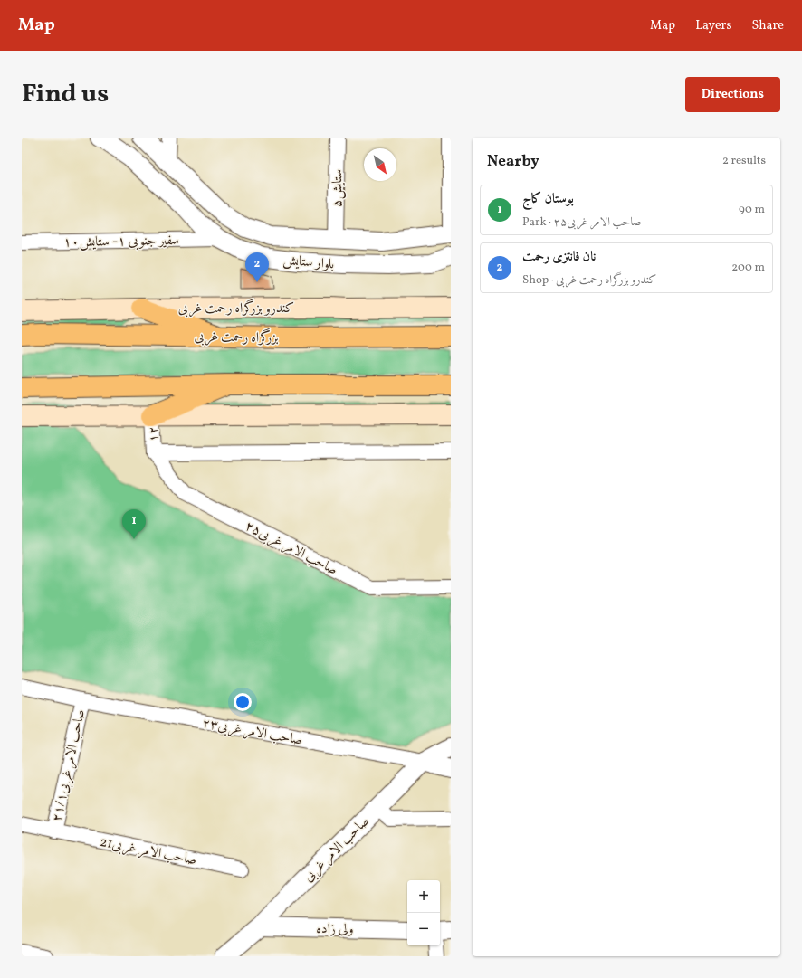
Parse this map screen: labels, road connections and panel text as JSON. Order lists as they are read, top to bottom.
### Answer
{
  "streets": {
    "main road": ["کندرو بزرگراه رحمت غربی", "بزرگراه رحمت غربی"],
    "street": [
      "ستایش۵",
      "سفیر جنوبی ۱- ستایش۱۰",
      "بلوار ستایش",
      "۱۲",
      "صاحب الامر غربی۲۵",
      "صاحب الامر غربی۲۳",
      "صاحب الامر غربی۲۱/۱",
      "صاحب الامر غربی",
      "21صاحب الامر غربی",
      "ولی زاده"
    ]
  },
  "crossings": [
    ["ستایش۵", "بلوار ستایش"],
    ["سفیر جنوبی ۱- ستایش۱۰", "بلوار ستایش"],
    ["۱۲", "صاحب الامر غربی۲۵"],
    ["صاحب الامر غربی۲۳", "صاحب الامر غربی۲۱/۱"],
    ["صاحب الامر غربی۲۳", "صاحب الامر غربی"],
    ["صاحب الامر غربی۲۱/۱", "21صاحب الامر غربی"],
    ["صاحب الامر غربی", "ولی زاده"]
  ],
  "north": "bottom right",
  "page": {
    "header": "Map",
    "nav": ["Map", "Layers", "Share"],
    "title": "Find us",
    "buttons": "Directions",
    "heading": ["Nearby", "2 results"],
    "list": [
      {
        "mark": "1",
        "name": "بوستان کاج",
        "note": "Park · صاحب الامر غربی۲۵",
        "value": "90 m"
      },
      {
        "mark": "2",
        "name": "نان فانتزی رحمت",
        "note": "Shop · کندرو بزرگراه رحمت غربی",
        "value": "200 m"
      }
    ],
    "pins": ["2", "1"],
    "map_buttons": ["+", "−"]
  }
}
